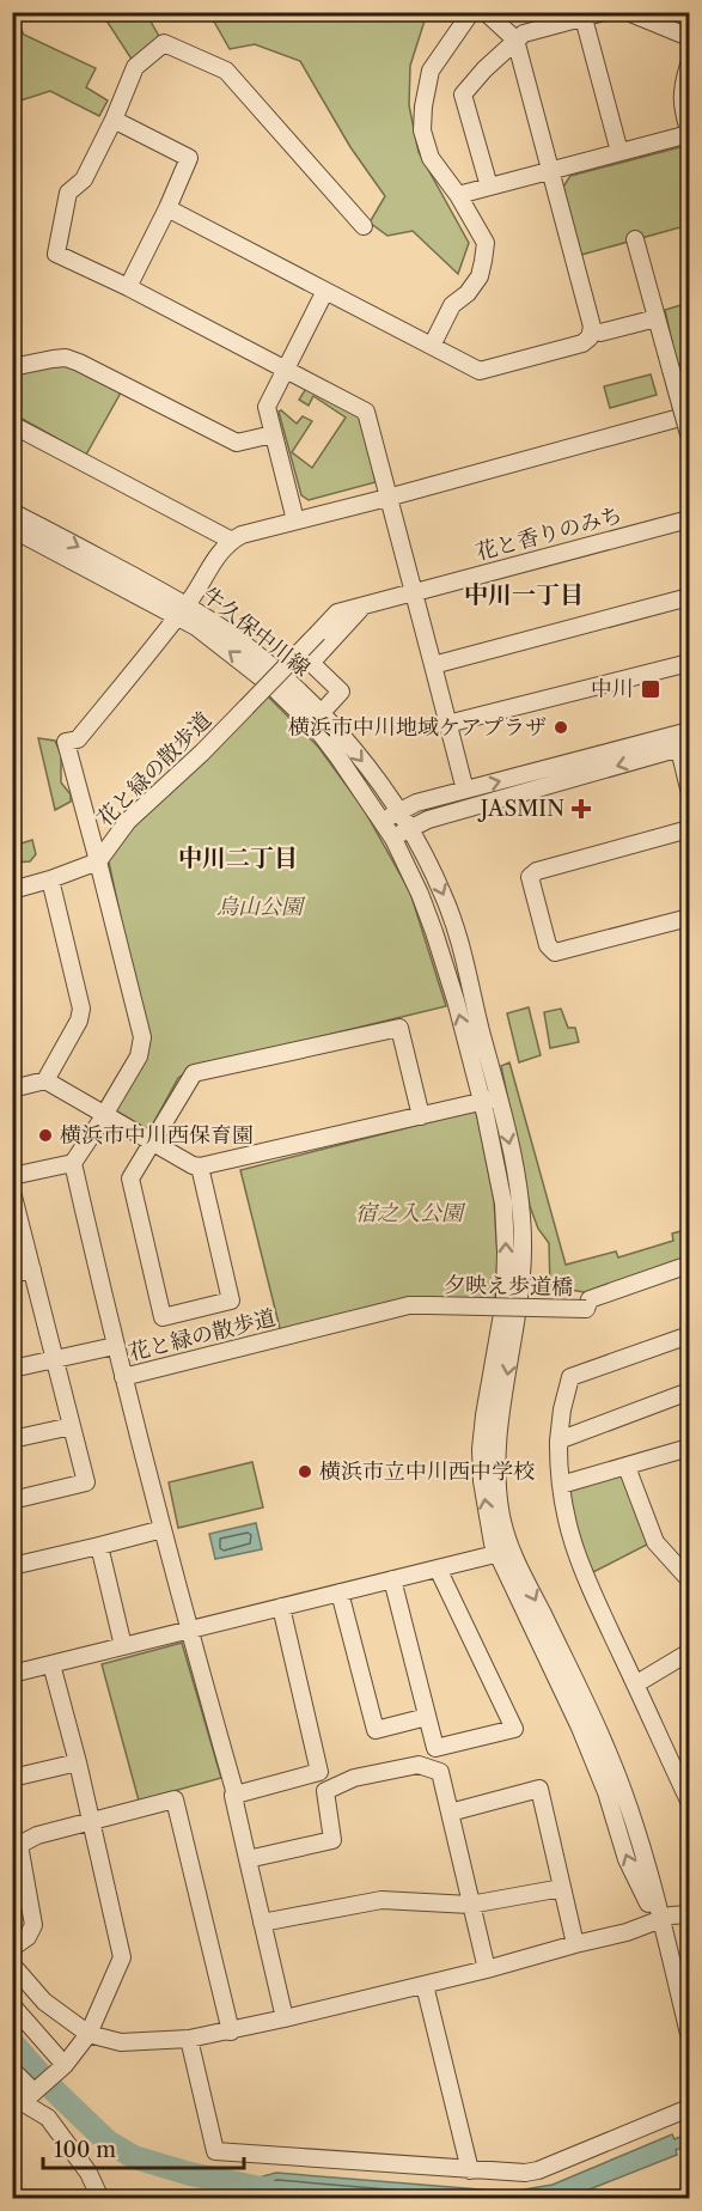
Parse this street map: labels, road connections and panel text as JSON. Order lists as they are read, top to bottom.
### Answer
{
  "streets": {
    "street": [
      "花と香りのみち",
      "牛久保中川線",
      "花と緑の散歩道",
      "夕映え歩道橋"
    ]
  },
  "crossings": [
    ["花と香りのみち", "花と緑の散歩道"],
    ["花と緑の散歩道", "夕映え歩道橋"]
  ],
  "districts": ["中川一丁目", "中川二丁目"],
  "parks": ["烏山公園", "宿之入公園"],
  "places": {
    "transit": ["中川"],
    "other": ["横浜市中川地域ケアプラザ", "横浜市中川西保育園", "横浜市立中川西中学校"],
    "health": ["JASMIN"]
  },
  "scale_bar": "100 m"
}
